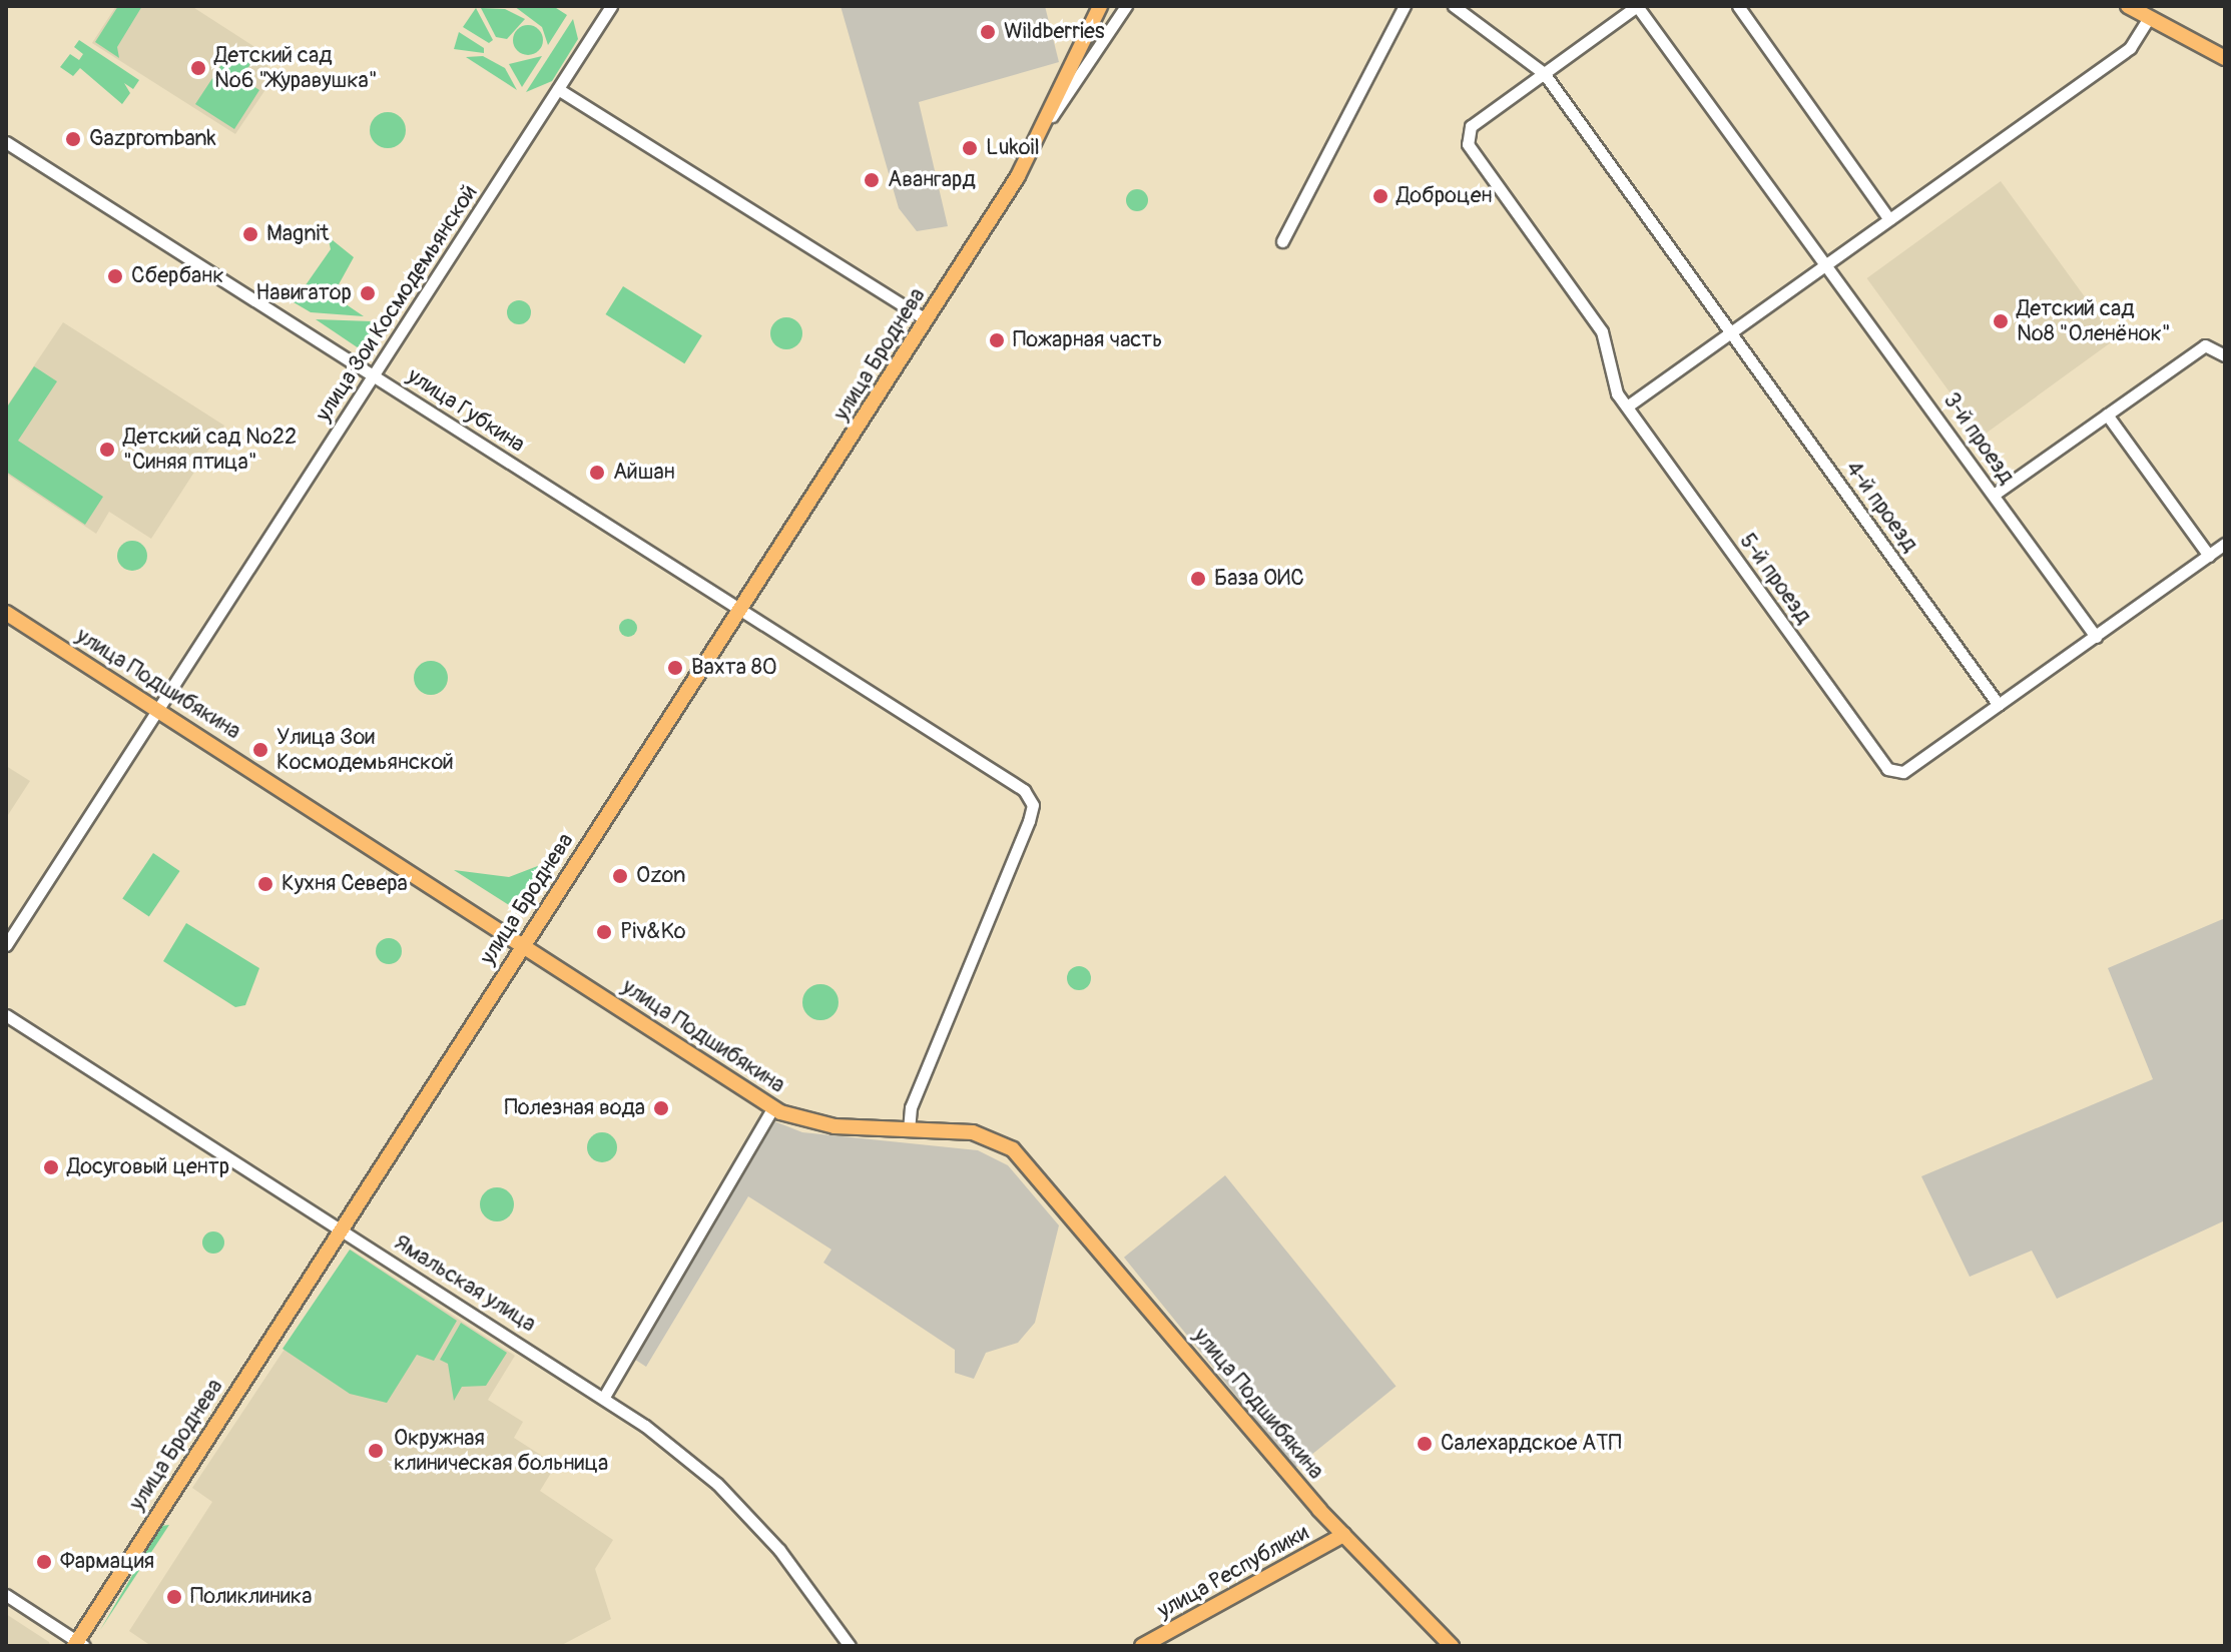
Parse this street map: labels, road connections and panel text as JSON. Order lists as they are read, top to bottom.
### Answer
{
  "streets": {
    "main road": ["улица Броднева", "улица Подшибякина", "улица Республики"],
    "street": [
      "улица Зои Космодемьянской",
      "улица Губкина",
      "3-й проезд",
      "4-й проезд",
      "5-й проезд",
      "Ямальская улица"
    ]
  },
  "crossings": [
    ["улица Зои Космодемьянской", "улица Губкина"],
    ["улица Зои Космодемьянской", "улица Подшибякина"],
    ["улица Броднева", "улица Губкина"],
    ["улица Броднева", "улица Подшибякина"],
    ["улица Броднева", "Ямальская улица"],
    ["улица Губкина", "улица Подшибякина"],
    ["4-й проезд", "5-й проезд"],
    ["улица Подшибякина", "улица Республики"]
  ],
  "places": [
    "Wildberries",
    "Детский сад №6 \"Журавушка\"",
    "Gazprombank",
    "Lukoil",
    "Авангард",
    "Доброцен",
    "Magnit",
    "Сбербанк",
    "Навигатор",
    "Детский сад №8 \"Оленёнок\"",
    "Пожарная часть",
    "Детский сад №22 \"Синяя птица\"",
    "Айшан",
    "База ОИС",
    "Вахта 80",
    "Улица Зои Космодемьянской",
    "Ozon",
    "Кухня Севера",
    "Piv&Ko",
    "Полезная вода",
    "Досуговый центр",
    "Салехардское АТП",
    "Окружная клиническая больница",
    "Фармация",
    "Поликлиника"
  ]
}
